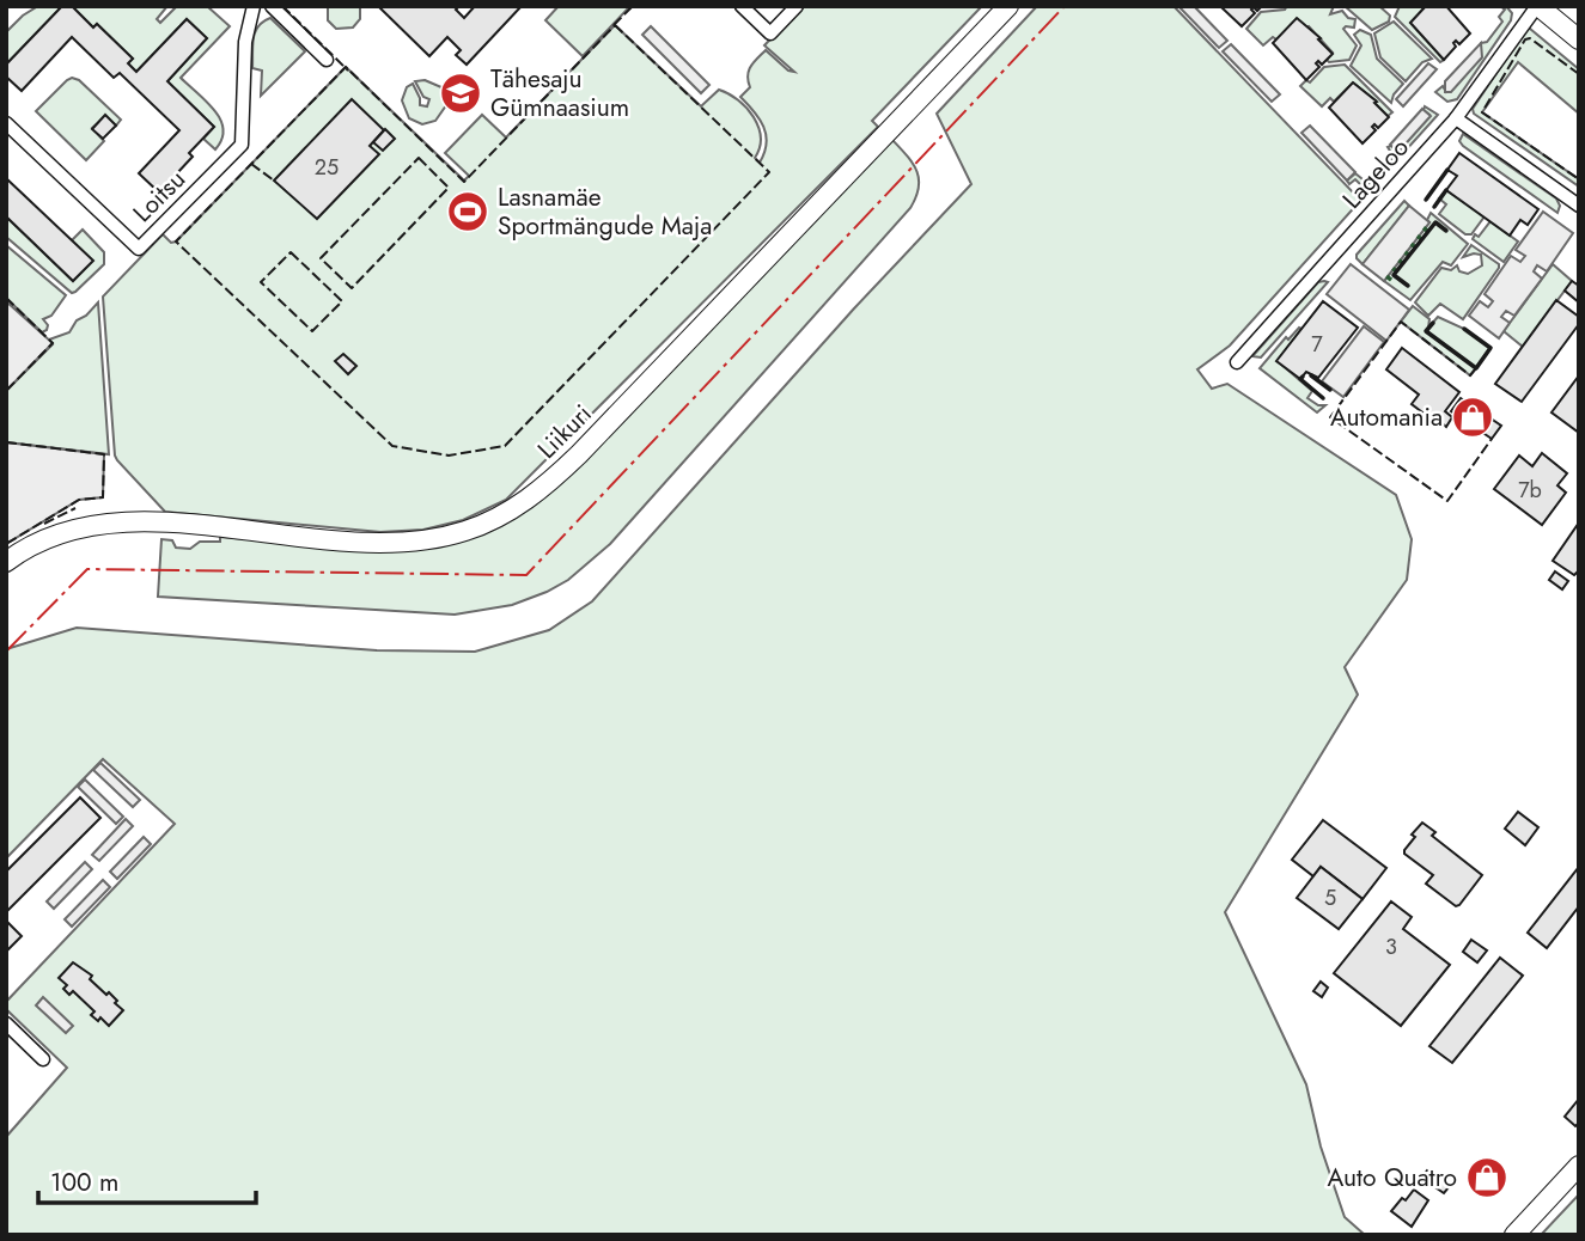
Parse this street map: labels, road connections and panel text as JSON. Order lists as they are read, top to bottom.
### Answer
{
  "streets": {
    "street": ["Lageloo", "Loitsu", "Liikuri"]
  },
  "places": {
    "school or university": ["Tähesaju Gümnaasium"],
    "sports": ["Lasnamäe Sportmängude Maja"],
    "shop": ["Automania", "Auto Quatro"]
  },
  "house_numbers": [
    "25",
    "7",
    "7b",
    "5",
    "3"
  ],
  "scale_bar": "100 m"
}
